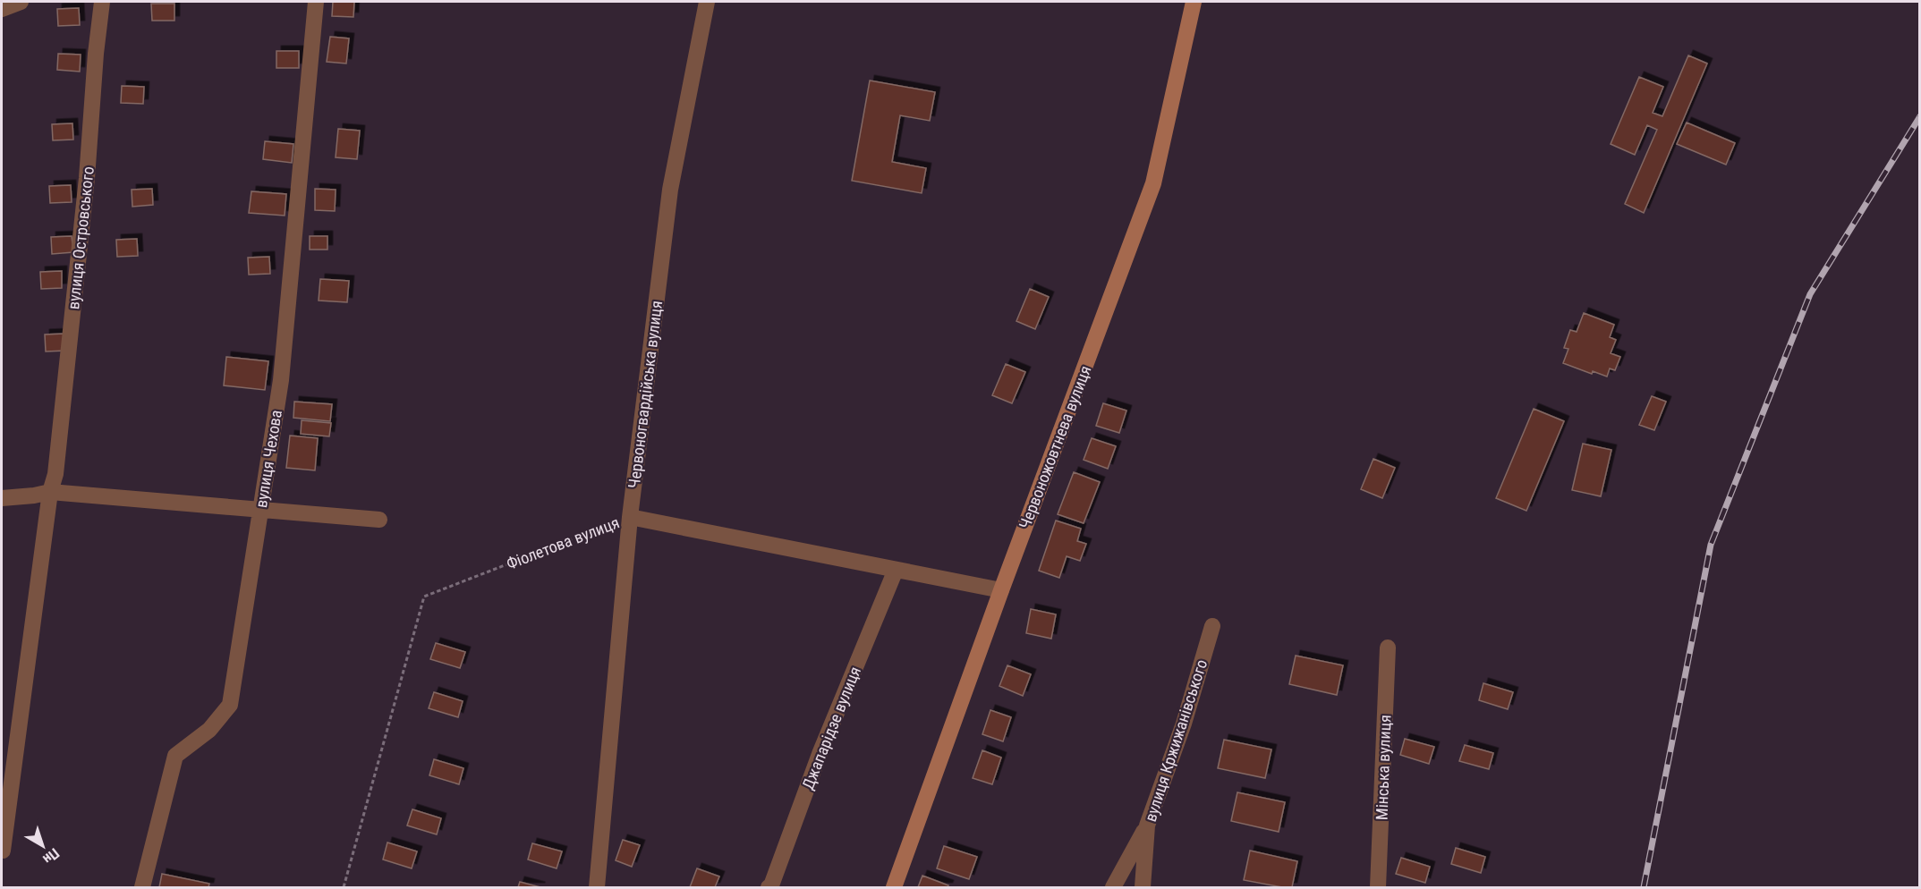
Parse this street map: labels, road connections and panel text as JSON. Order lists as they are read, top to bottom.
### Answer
{
  "streets": {
    "street": [
      "вулиця Островського",
      "Червоногвардійська вулиця",
      "Червоножовтнева вулиця",
      "вулиця Чехова",
      "Фіолетова вулиця",
      "Джапарідзе вулиця",
      "вулиця Кржижанівського",
      "Мінська вулиця"
    ]
  },
  "crossings": [
    ["Червоногвардійська вулиця", "Фіолетова вулиця"],
    ["Червоножовтнева вулиця", "Фіолетова вулиця"],
    ["Фіолетова вулиця", "Джапарідзе вулиця"]
  ],
  "north": "bottom right"
}
